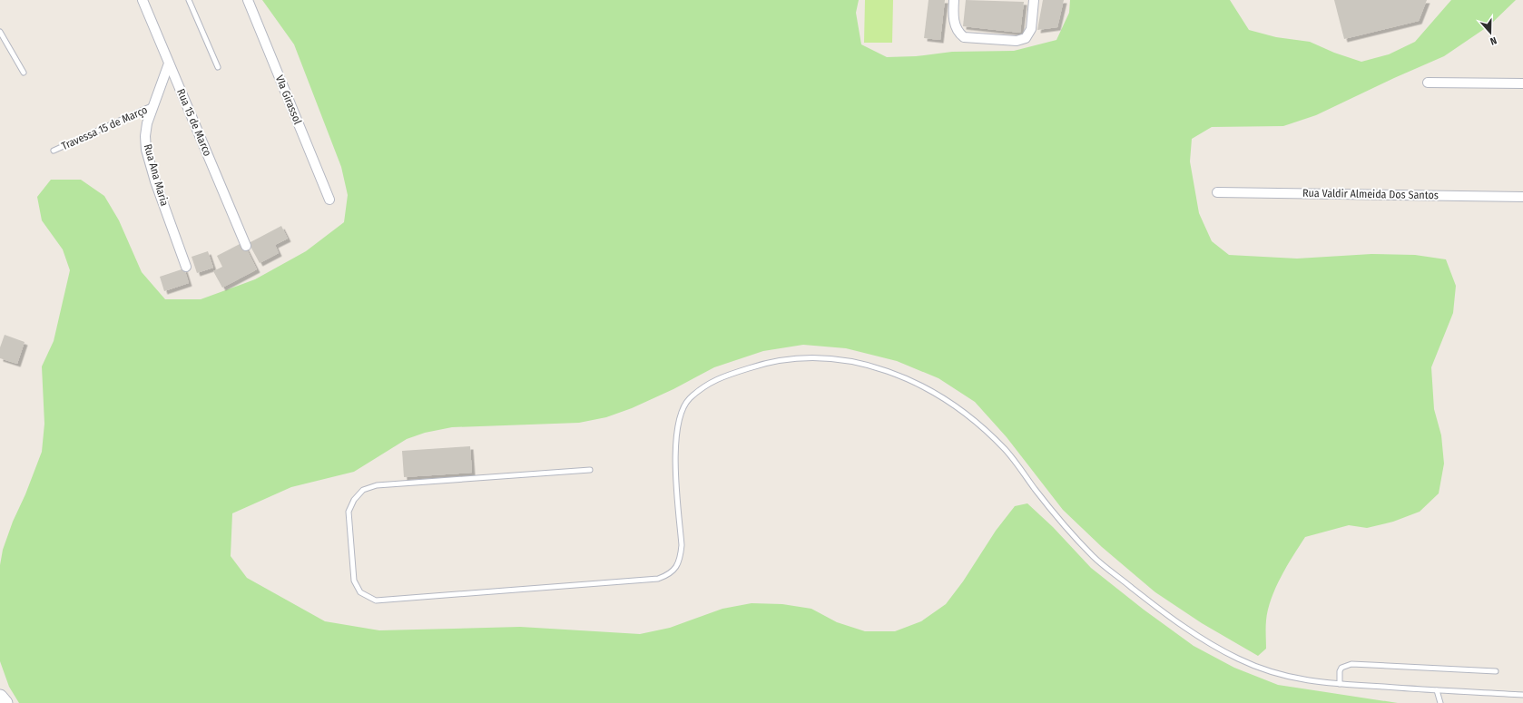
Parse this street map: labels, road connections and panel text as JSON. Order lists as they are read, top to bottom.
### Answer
{
  "streets": {
    "street": [
      "VIa Girassol",
      "Rua 15 de Marco",
      "Rua Ana Maria",
      "Rua Valdir Almeida Dos Santos"
    ],
    "lane": ["Travessa 15 de Março"]
  },
  "crossings": [
    ["Rua 15 de Marco", "Rua Ana Maria"],
    ["Travessa 15 de Março", "Rua Ana Maria"]
  ],
  "north": "bottom"
}
